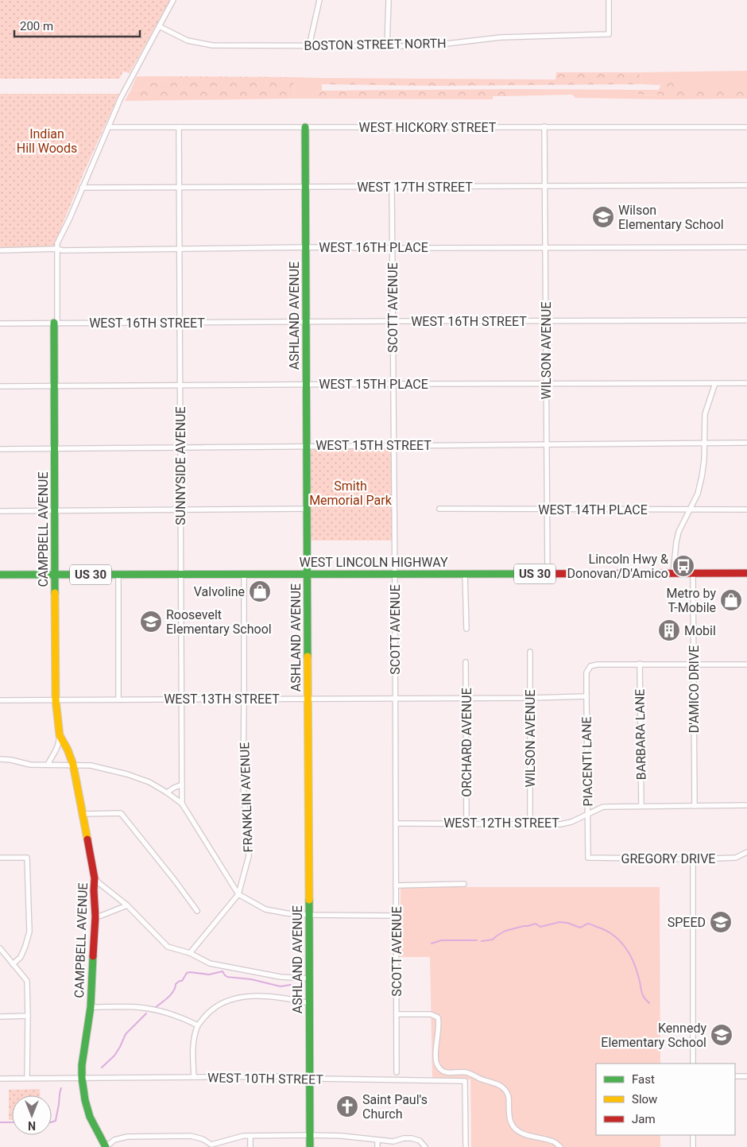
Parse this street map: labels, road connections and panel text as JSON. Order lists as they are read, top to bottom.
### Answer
{
  "streets": {
    "street": [
      "BOSTON STREET NORTH",
      "WEST HICKORY STREET",
      "WEST 17TH STREET",
      "WEST 16TH PLACE",
      "SCOTT AVENUE",
      "ASHLAND AVENUE",
      "WEST 16TH STREET",
      "WILSON AVENUE",
      "WEST 15TH PLACE",
      "WEST 15TH STREET",
      "SUNNYSIDE AVENUE",
      "WEST 14TH PLACE",
      "CAMPBELL AVENUE",
      "WEST LINCOLN HIGHWAY",
      "US 30",
      "D'AMICO DRIVE",
      "WEST 13TH STREET",
      "BARBARA LANE",
      "ORCHARD AVENUE",
      "PIACENTI LANE",
      "FRANKLIN AVENUE",
      "WEST 12TH STREET",
      "GREGORY DRIVE",
      "WEST 10TH STREET"
    ]
  },
  "crossings": [
    ["BOSTON STREET NORTH", "CAMPBELL AVENUE"],
    ["WEST HICKORY STREET", "ASHLAND AVENUE"],
    ["WEST HICKORY STREET", "WILSON AVENUE"],
    ["WEST HICKORY STREET", "SUNNYSIDE AVENUE"],
    ["WEST HICKORY STREET", "CAMPBELL AVENUE"],
    ["WEST 17TH STREET", "SCOTT AVENUE"],
    ["WEST 17TH STREET", "ASHLAND AVENUE"],
    ["WEST 17TH STREET", "WILSON AVENUE"],
    ["WEST 17TH STREET", "SUNNYSIDE AVENUE"],
    ["WEST 17TH STREET", "CAMPBELL AVENUE"],
    ["WEST 16TH PLACE", "SCOTT AVENUE"],
    ["WEST 16TH PLACE", "ASHLAND AVENUE"],
    ["WEST 16TH PLACE", "WILSON AVENUE"],
    ["WEST 16TH PLACE", "SUNNYSIDE AVENUE"],
    ["WEST 16TH PLACE", "CAMPBELL AVENUE"],
    ["SCOTT AVENUE", "WEST 16TH STREET"],
    ["SCOTT AVENUE", "WEST 15TH PLACE"],
    ["SCOTT AVENUE", "WEST 15TH STREET"],
    ["SCOTT AVENUE", "WEST LINCOLN HIGHWAY"],
    ["SCOTT AVENUE", "WEST 13TH STREET"],
    ["SCOTT AVENUE", "WEST 12TH STREET"],
    ["ASHLAND AVENUE", "WEST 16TH STREET"],
    ["ASHLAND AVENUE", "WEST 15TH PLACE"],
    ["ASHLAND AVENUE", "WEST 15TH STREET"],
    ["ASHLAND AVENUE", "WEST LINCOLN HIGHWAY"],
    ["ASHLAND AVENUE", "WEST 13TH STREET"],
    ["ASHLAND AVENUE", "WEST 10TH STREET"],
    ["WEST 16TH STREET", "WILSON AVENUE"],
    ["WEST 16TH STREET", "SUNNYSIDE AVENUE"],
    ["WEST 16TH STREET", "CAMPBELL AVENUE"],
    ["WILSON AVENUE", "WEST 15TH PLACE"],
    ["WILSON AVENUE", "WEST 15TH STREET"],
    ["WILSON AVENUE", "WEST 14TH PLACE"],
    ["WILSON AVENUE", "WEST LINCOLN HIGHWAY"],
    ["WILSON AVENUE", "WEST 13TH STREET"],
    ["WILSON AVENUE", "WEST 12TH STREET"],
    ["WEST 15TH PLACE", "SUNNYSIDE AVENUE"],
    ["WEST 15TH PLACE", "CAMPBELL AVENUE"],
    ["WEST 15TH STREET", "SUNNYSIDE AVENUE"],
    ["WEST 15TH STREET", "CAMPBELL AVENUE"],
    ["SUNNYSIDE AVENUE", "WEST LINCOLN HIGHWAY"],
    ["SUNNYSIDE AVENUE", "WEST 13TH STREET"],
    ["CAMPBELL AVENUE", "WEST LINCOLN HIGHWAY"],
    ["CAMPBELL AVENUE", "WEST 13TH STREET"],
    ["CAMPBELL AVENUE", "WEST 10TH STREET"],
    ["WEST LINCOLN HIGHWAY", "D'AMICO DRIVE"],
    ["WEST LINCOLN HIGHWAY", "FRANKLIN AVENUE"],
    ["D'AMICO DRIVE", "WEST 12TH STREET"],
    ["WEST 13TH STREET", "ORCHARD AVENUE"],
    ["WEST 13TH STREET", "PIACENTI LANE"],
    ["WEST 13TH STREET", "FRANKLIN AVENUE"],
    ["BARBARA LANE", "PIACENTI LANE"],
    ["BARBARA LANE", "WEST 12TH STREET"],
    ["ORCHARD AVENUE", "WEST 12TH STREET"],
    ["PIACENTI LANE", "WEST 12TH STREET"],
    ["PIACENTI LANE", "GREGORY DRIVE"]
  ],
  "parks": ["Indian Hill Woods", "Smith Memorial Park"],
  "places": {
    "school or university": [
      "Wilson Elementary School",
      "Roosevelt Elementary School",
      "SPEED",
      "Kennedy Elementary School"
    ],
    "bus stop": ["Lincoln Hwy & Donovan/D'Amico"],
    "shop": ["Valvoline", "Metro by T-Mobile"],
    "building": ["Mobil"],
    "church": ["Saint Paul's Church"]
  },
  "legend": ["Fast", "Slow", "Jam"],
  "scale_bar": "200 m",
  "north": "bottom"
}
